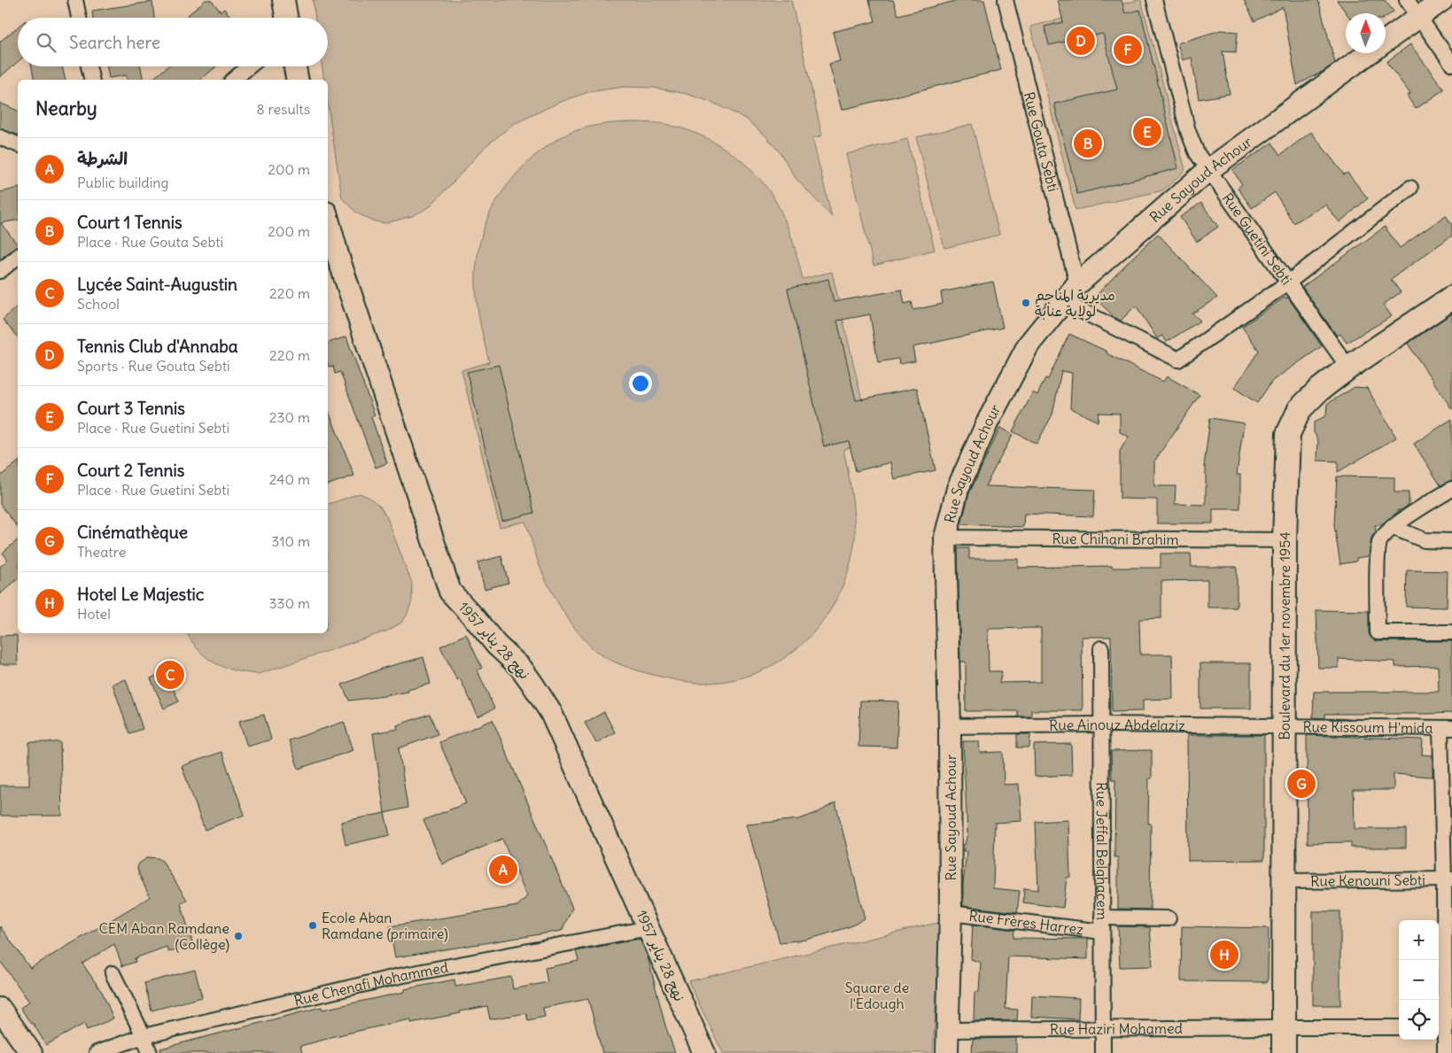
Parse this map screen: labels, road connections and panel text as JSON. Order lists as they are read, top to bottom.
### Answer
{
  "streets": {
    "main road": ["Rue Sayoud Achour", "Boulevard du 1er novembre 1954", "نهج 28 يناير 1957"],
    "street": [
      "Rue Gouta Sebti",
      "Rue Guetini Sebti",
      "Rue Chihani Brahim",
      "Rue Ainouz Abdelaziz",
      "Rue Kissoum H'mida",
      "Rue Jeffal Belghacem",
      "Rue Kenouni Sebti",
      "Rue Frères Harrez",
      "Rue Chenafi Mohammed",
      "Rue Haziri Mohamed"
    ]
  },
  "crossings": [
    ["Rue Gouta Sebti", "Rue Sayoud Achour"],
    ["Rue Sayoud Achour", "Rue Guetini Sebti"],
    ["Rue Sayoud Achour", "Rue Chihani Brahim"],
    ["Rue Sayoud Achour", "Rue Ainouz Abdelaziz"],
    ["Rue Sayoud Achour", "Rue Frères Harrez"],
    ["Rue Sayoud Achour", "Rue Haziri Mohamed"],
    ["Rue Guetini Sebti", "Boulevard du 1er novembre 1954"],
    ["Rue Chihani Brahim", "Boulevard du 1er novembre 1954"],
    ["Boulevard du 1er novembre 1954", "Rue Ainouz Abdelaziz"],
    ["Boulevard du 1er novembre 1954", "Rue Kissoum H'mida"],
    ["Boulevard du 1er novembre 1954", "Rue Kenouni Sebti"],
    ["Boulevard du 1er novembre 1954", "Rue Haziri Mohamed"],
    ["نهج 28 يناير 1957", "Rue Chenafi Mohammed"],
    ["Rue Ainouz Abdelaziz", "Rue Kissoum H'mida"],
    ["Rue Ainouz Abdelaziz", "Rue Jeffal Belghacem"],
    ["Rue Jeffal Belghacem", "Rue Frères Harrez"],
    ["Rue Jeffal Belghacem", "Rue Haziri Mohamed"]
  ],
  "parks": ["Square de l'Edough"],
  "places": ["مديرية المناجم لولاية عنابة", "Ecole Aban Ramdane (primaire)", "CEM Aban Ramdane (Collège)"],
  "north": "top",
  "page": {
    "search": "Search here",
    "pins": [
      "D",
      "F",
      "E",
      "B",
      "C",
      "G",
      "A",
      "H"
    ],
    "heading": ["Nearby", "8 results"],
    "list": [
      {
        "mark": "A",
        "name": "الشرطة",
        "note": "Public building",
        "value": "200 m"
      },
      {
        "mark": "B",
        "name": "Court 1 Tennis",
        "note": "Place · Rue Gouta Sebti",
        "value": "200 m"
      },
      {
        "mark": "C",
        "name": "Lycée Saint-Augustin",
        "note": "School",
        "value": "220 m"
      },
      {
        "mark": "D",
        "name": "Tennis Club d'Annaba",
        "note": "Sports · Rue Gouta Sebti",
        "value": "220 m"
      },
      {
        "mark": "E",
        "name": "Court 3 Tennis",
        "note": "Place · Rue Guetini Sebti",
        "value": "230 m"
      },
      {
        "mark": "F",
        "name": "Court 2 Tennis",
        "note": "Place · Rue Guetini Sebti",
        "value": "240 m"
      },
      {
        "mark": "G",
        "name": "Cinémathèque",
        "note": "Theatre",
        "value": "310 m"
      },
      {
        "mark": "H",
        "name": "Hotel Le Majestic",
        "note": "Hotel",
        "value": "330 m"
      }
    ],
    "map_buttons": ["+", "−"]
  }
}
